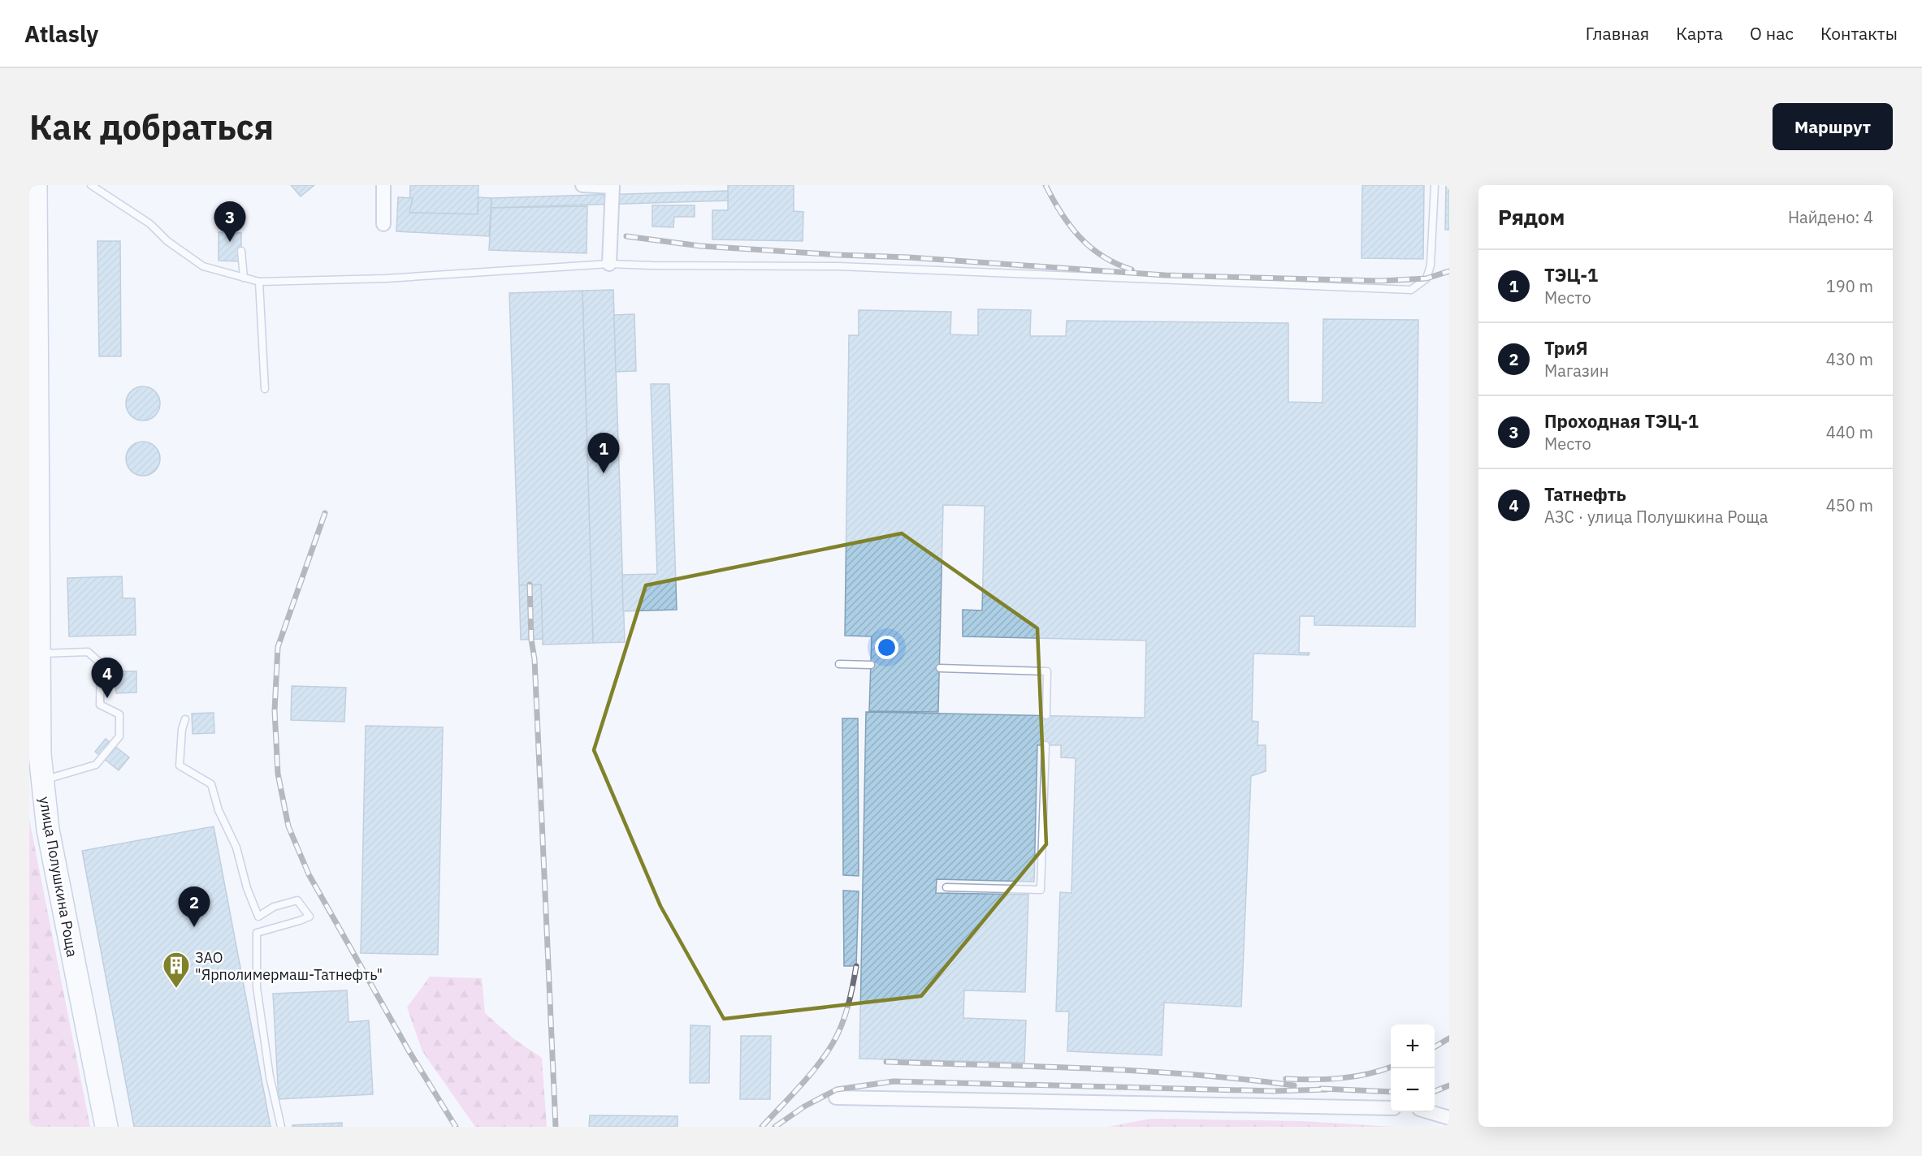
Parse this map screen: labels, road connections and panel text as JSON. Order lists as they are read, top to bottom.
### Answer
{
  "streets": {
    "main road": ["улица Полушкина Роща"]
  },
  "places": {
    "building": ["ЗАО \"Ярполимермаш-Татнефть\""]
  },
  "page": {
    "header": "Atlasly",
    "nav": [
      "Главная",
      "Карта",
      "О нас",
      "Контакты"
    ],
    "buttons": "Маршрут",
    "title": "Как добраться",
    "heading": ["Рядом", "Найдено: 4"],
    "pins": [
      "3",
      "1",
      "4",
      "2"
    ],
    "list": [
      {
        "mark": "1",
        "name": "ТЭЦ-1",
        "note": "Место",
        "value": "190 m"
      },
      {
        "mark": "2",
        "name": "ТриЯ",
        "note": "Магазин",
        "value": "430 m"
      },
      {
        "mark": "3",
        "name": "Проходная ТЭЦ-1",
        "note": "Место",
        "value": "440 m"
      },
      {
        "mark": "4",
        "name": "Татнефть",
        "note": "АЗС · улица Полушкина Роща",
        "value": "450 m"
      }
    ],
    "map_buttons": ["+", "−"]
  }
}
